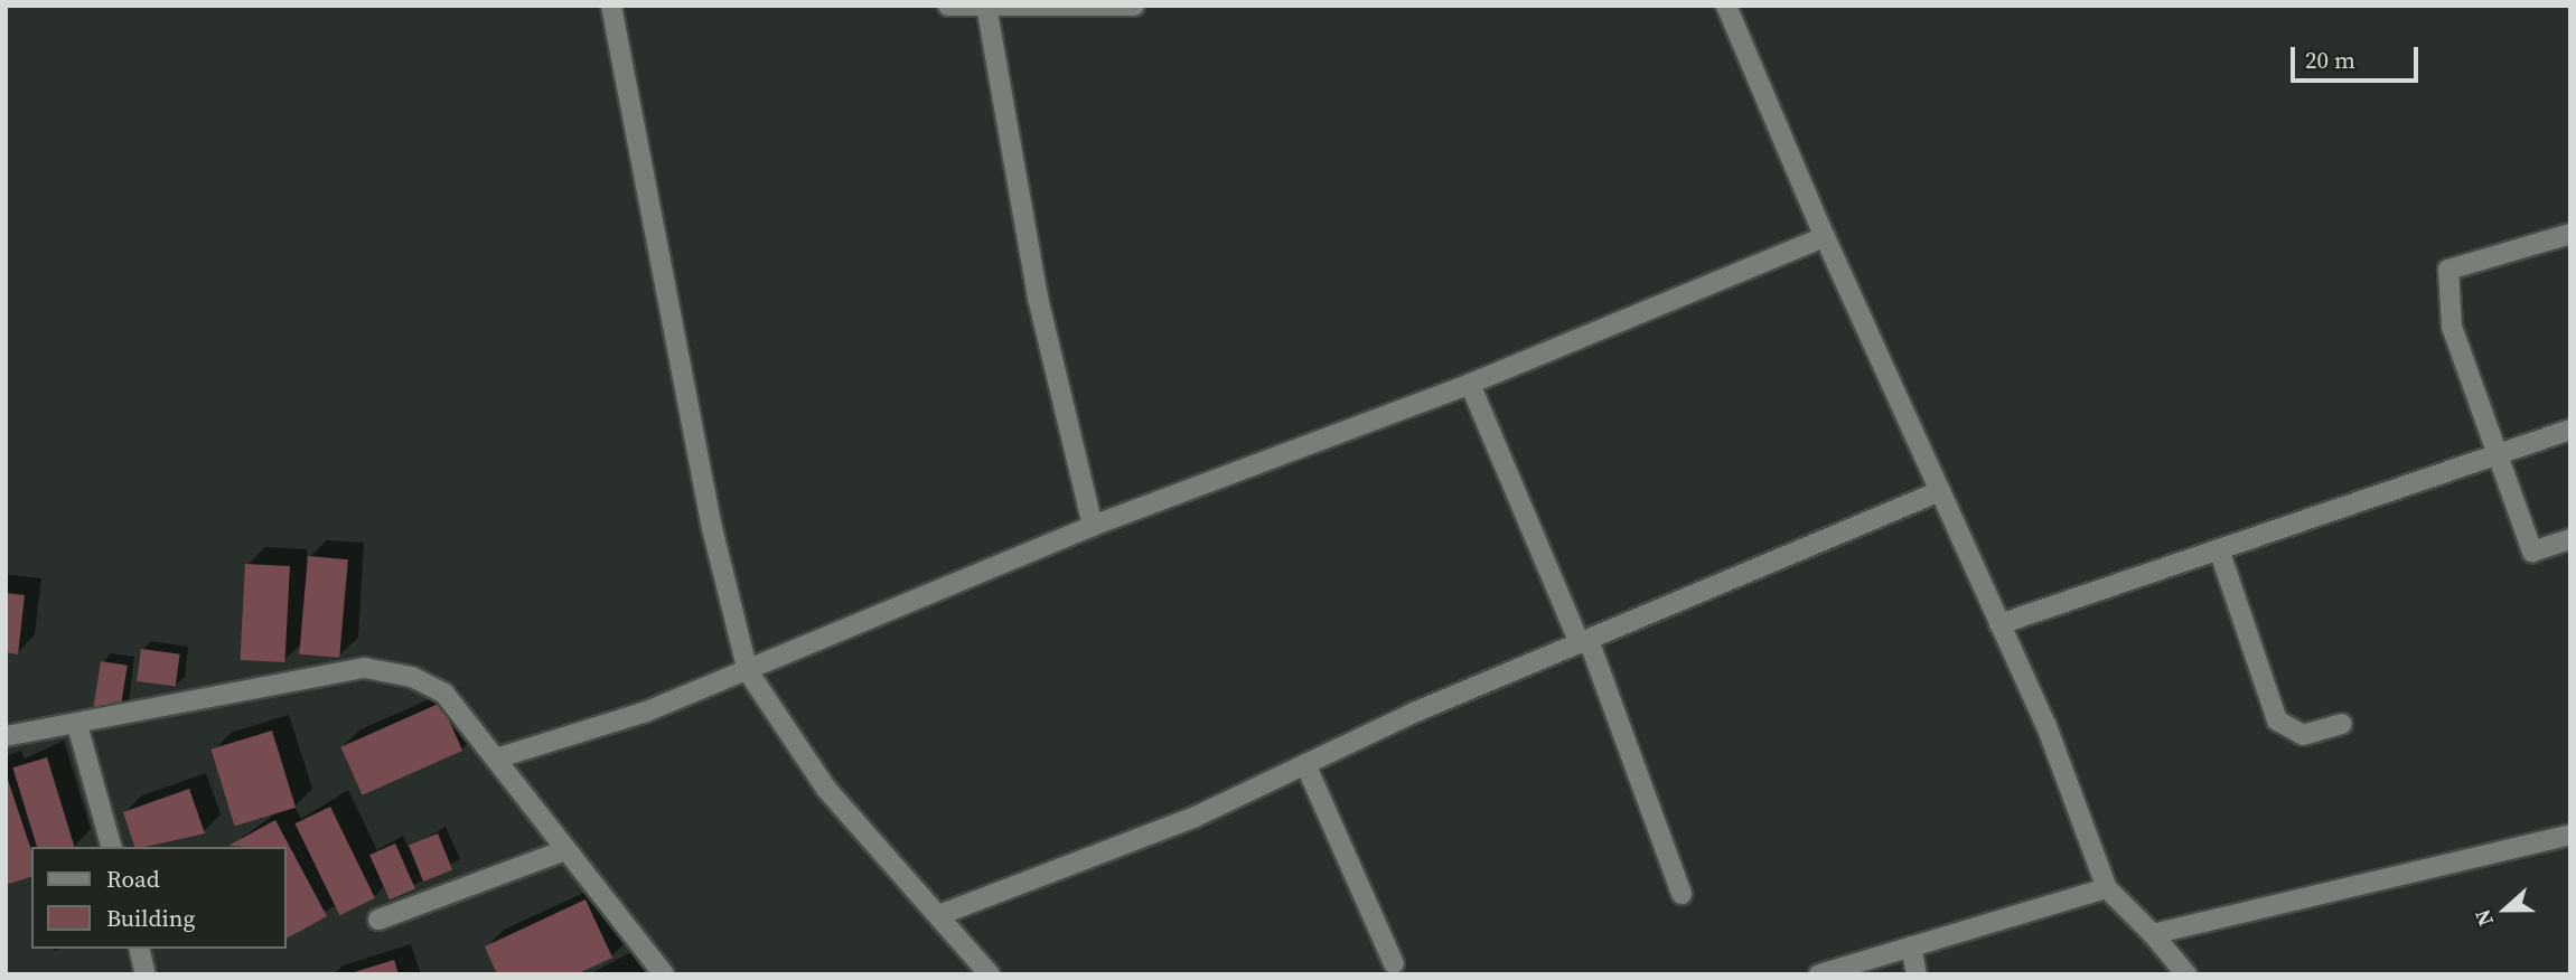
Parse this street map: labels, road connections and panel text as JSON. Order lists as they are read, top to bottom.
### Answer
{
  "legend": ["Road", "Building"],
  "scale_bar": "20 m",
  "north": "left"
}
